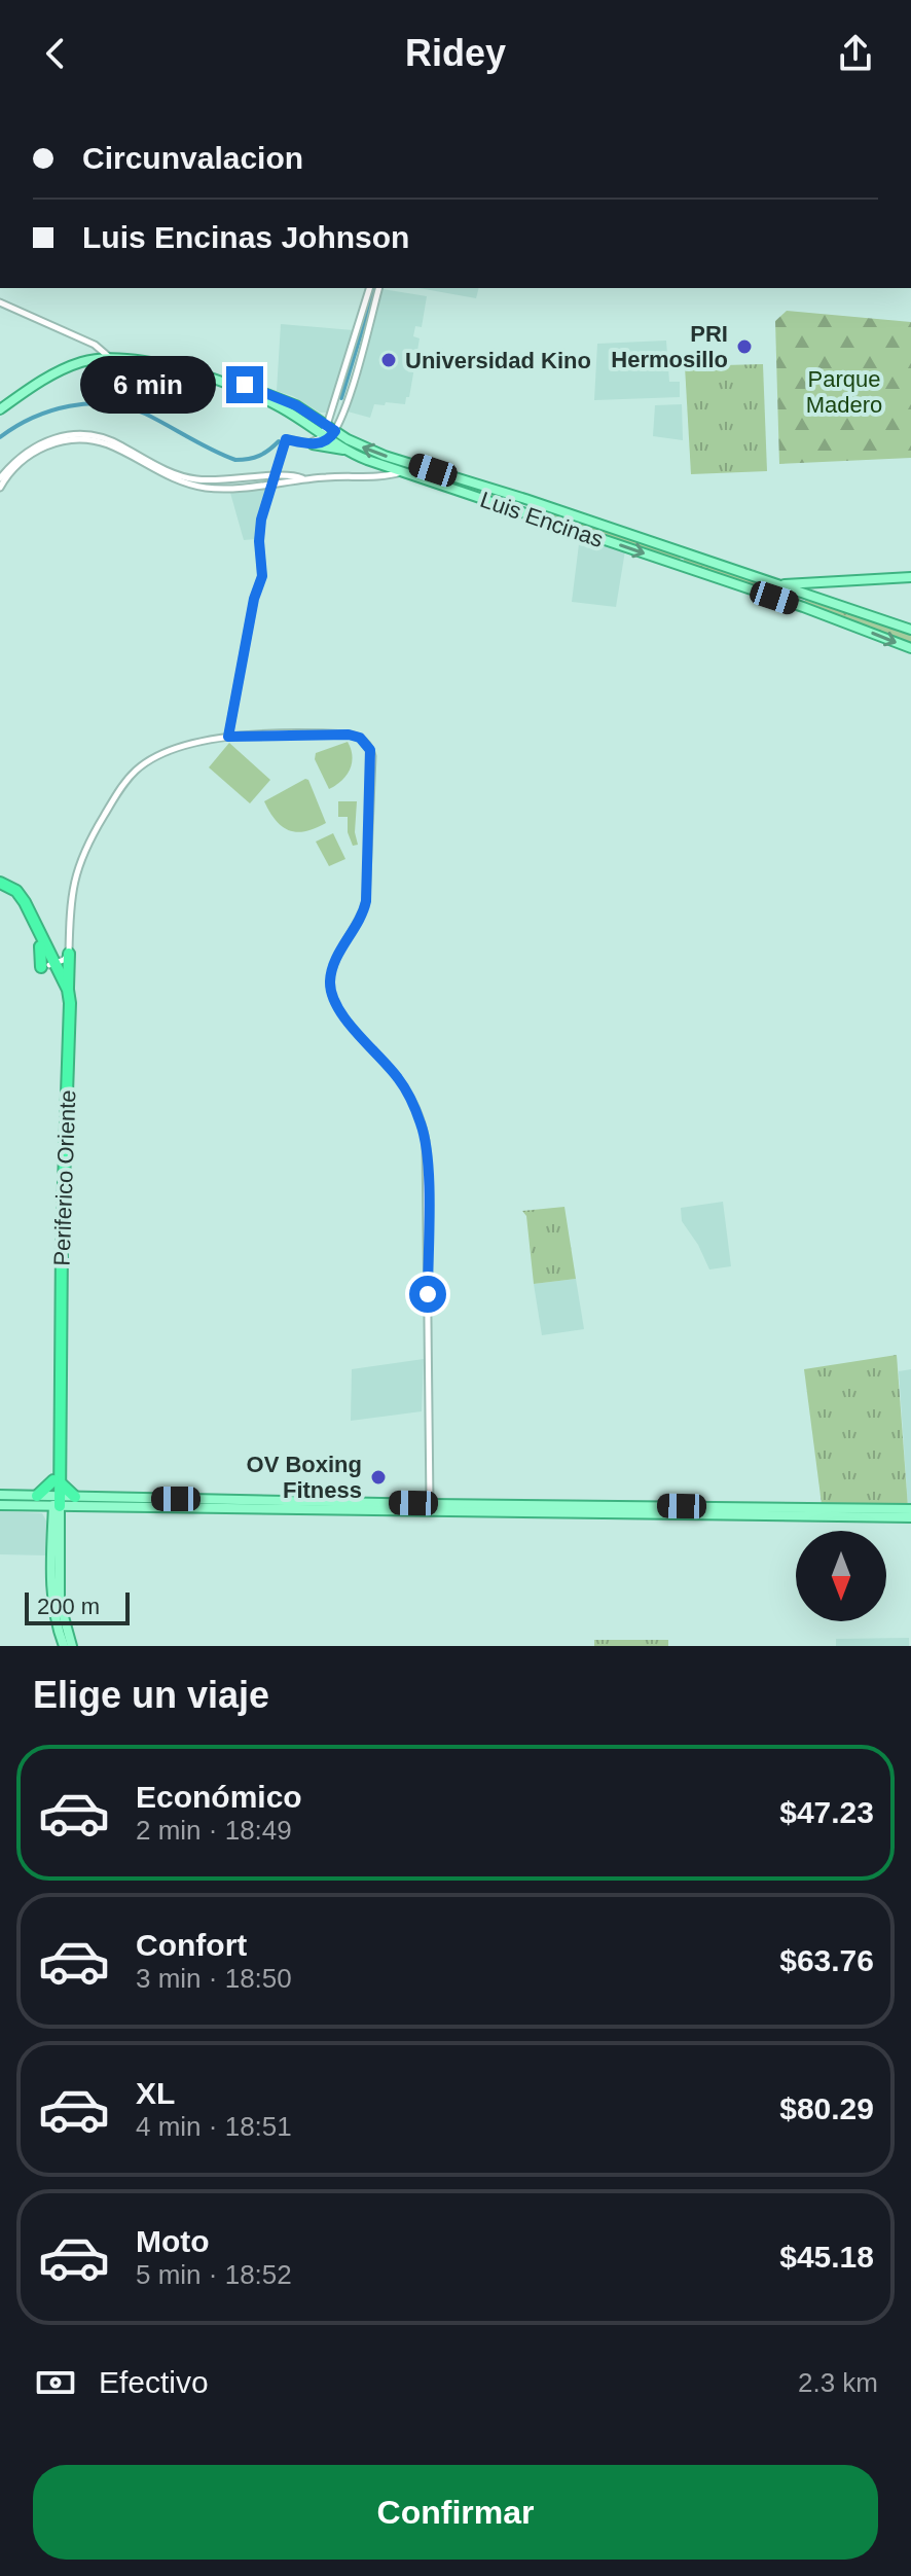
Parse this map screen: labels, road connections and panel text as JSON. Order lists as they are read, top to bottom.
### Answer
{
  "streets": {
    "highway": ["Periferico Oriente"],
    "main road": ["Luis Encinas"]
  },
  "parks": ["Parque Madero"],
  "places": ["PRI Hermosillo", "Universidad Kino", "OV Boxing Fitness"],
  "scale_bar": "200 m",
  "north": "bottom",
  "page": {
    "header": "Ridey",
    "banner": ["Circunvalacion", "Luis Encinas Johnson"],
    "bubble": "6 min",
    "scale": "200 m",
    "heading": "Elige un viaje",
    "list": [
      {
        "name": "Económico",
        "note": "2 min · 18:49",
        "value": "$47.23"
      },
      {
        "name": "Confort",
        "note": "3 min · 18:50",
        "value": "$63.76"
      },
      {
        "name": "XL",
        "note": "4 min · 18:51",
        "value": "$80.29"
      },
      {
        "name": "Moto",
        "note": "5 min · 18:52",
        "value": "$45.18"
      }
    ],
    "pay": ["Efectivo", "2.3 km"],
    "buttons": "Confirmar"
  }
}
